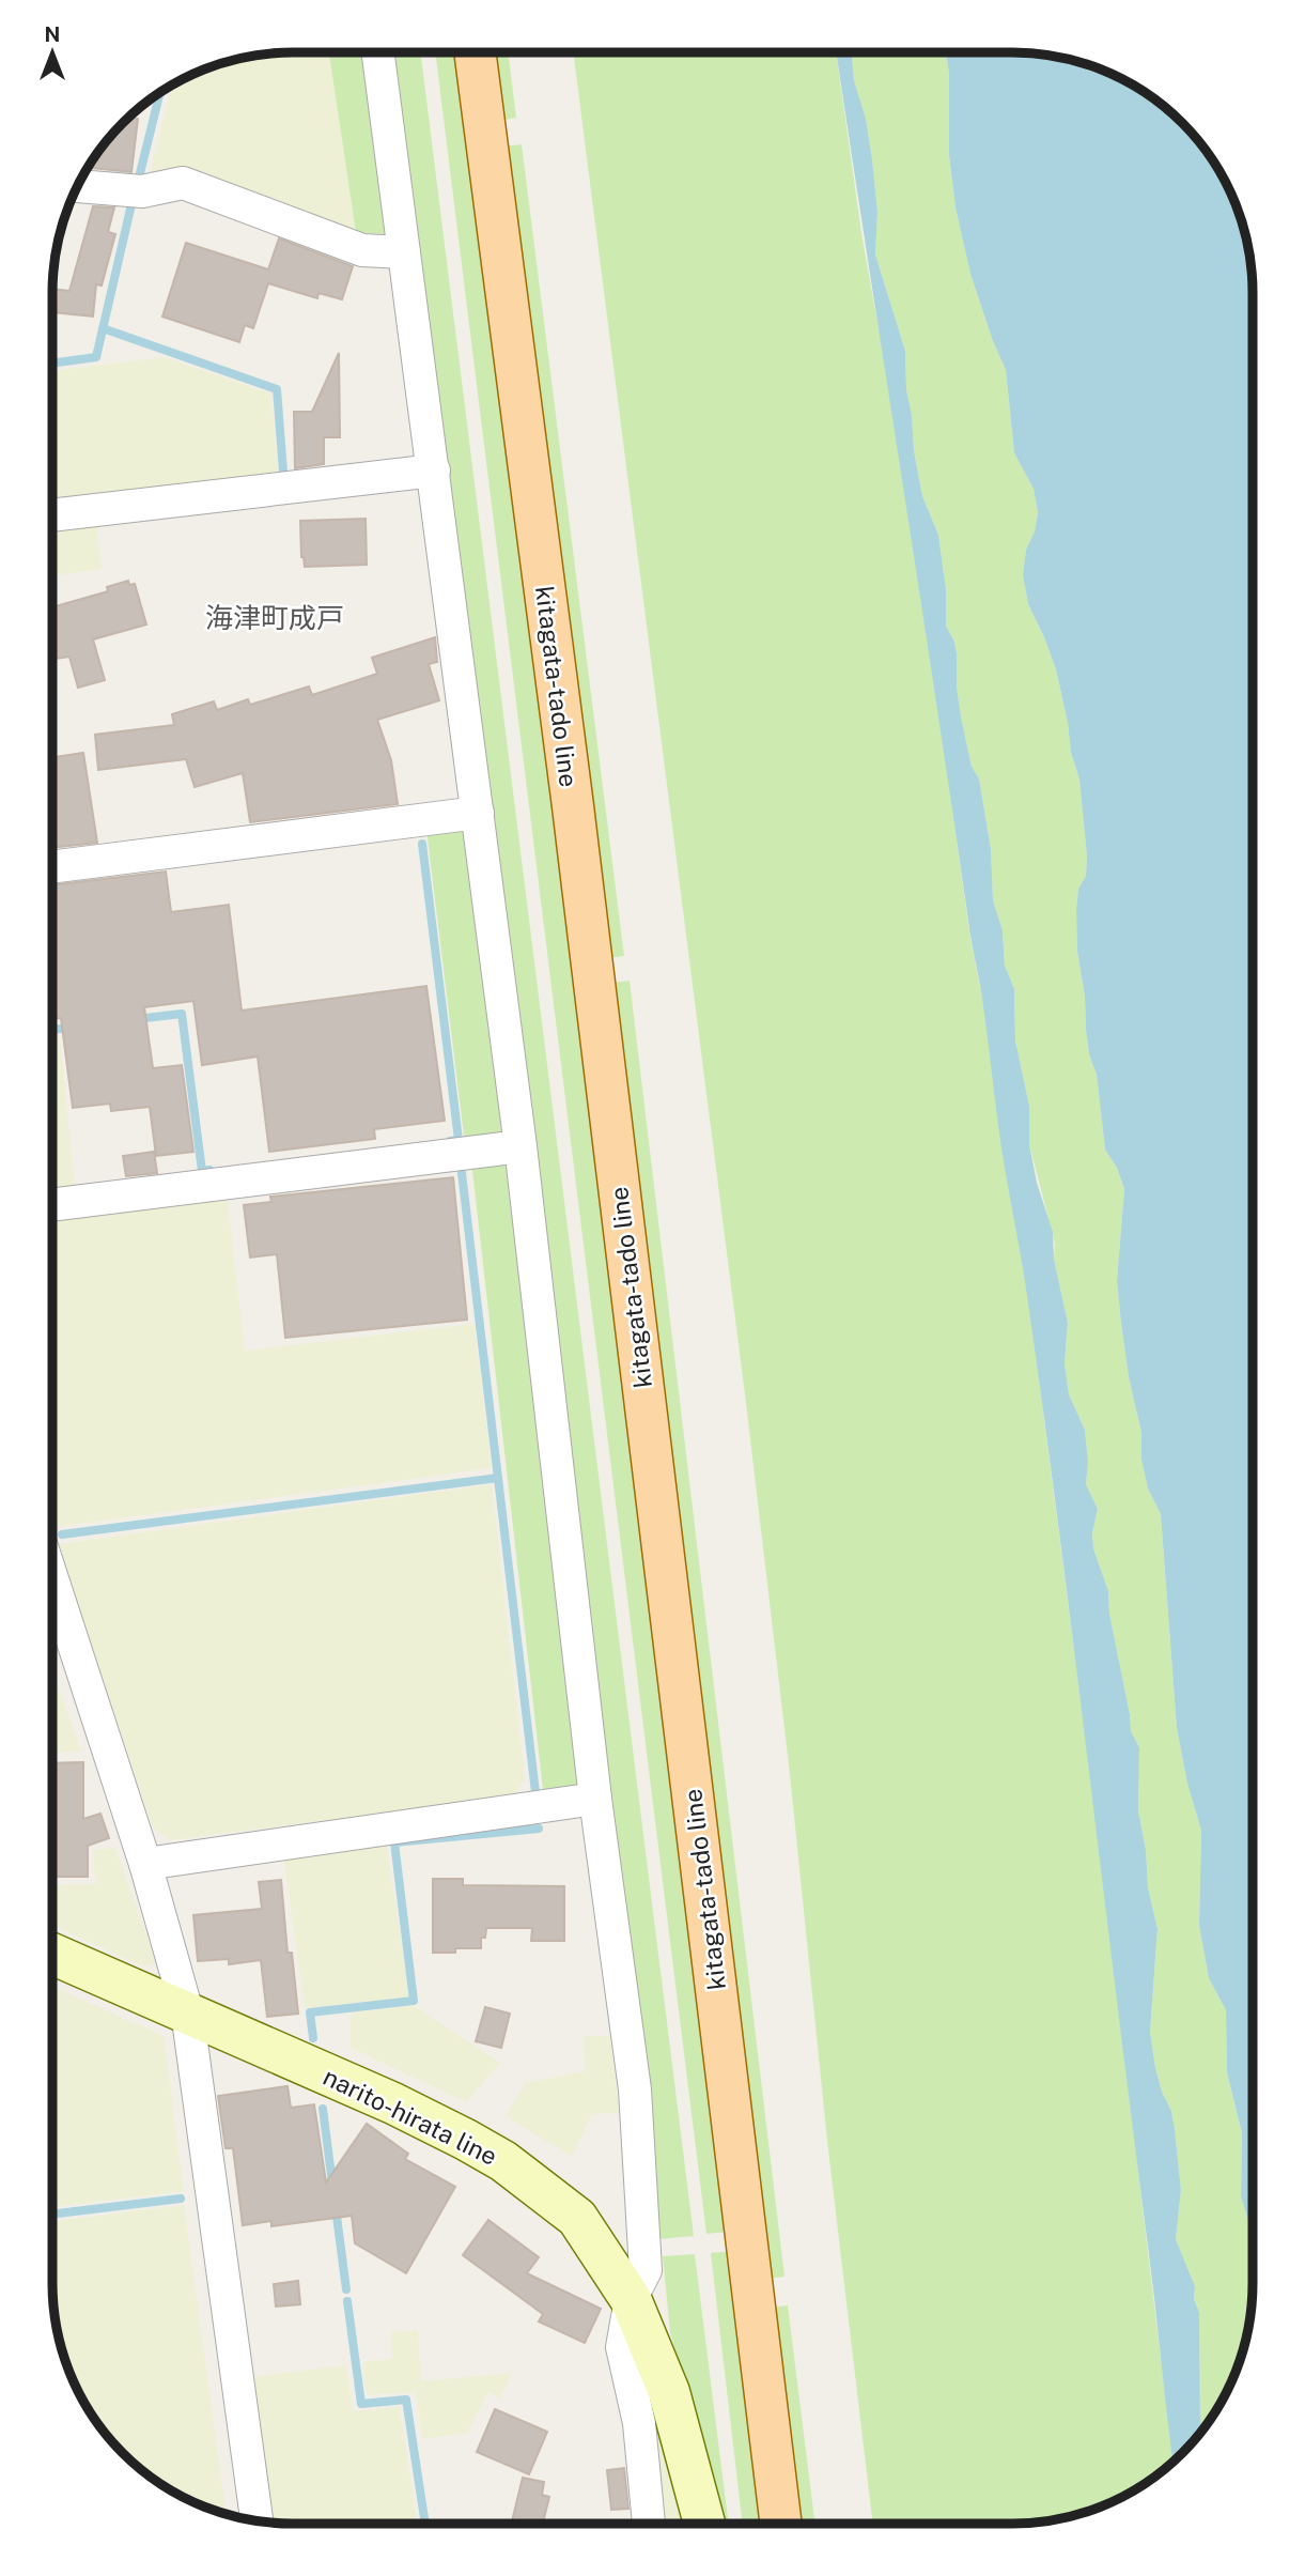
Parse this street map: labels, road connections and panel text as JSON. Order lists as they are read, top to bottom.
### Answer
{
  "streets": {
    "main road": ["kitagata-tado line", "narito-hirata line"]
  },
  "districts": ["海津町成戸"],
  "north": "top"
}
